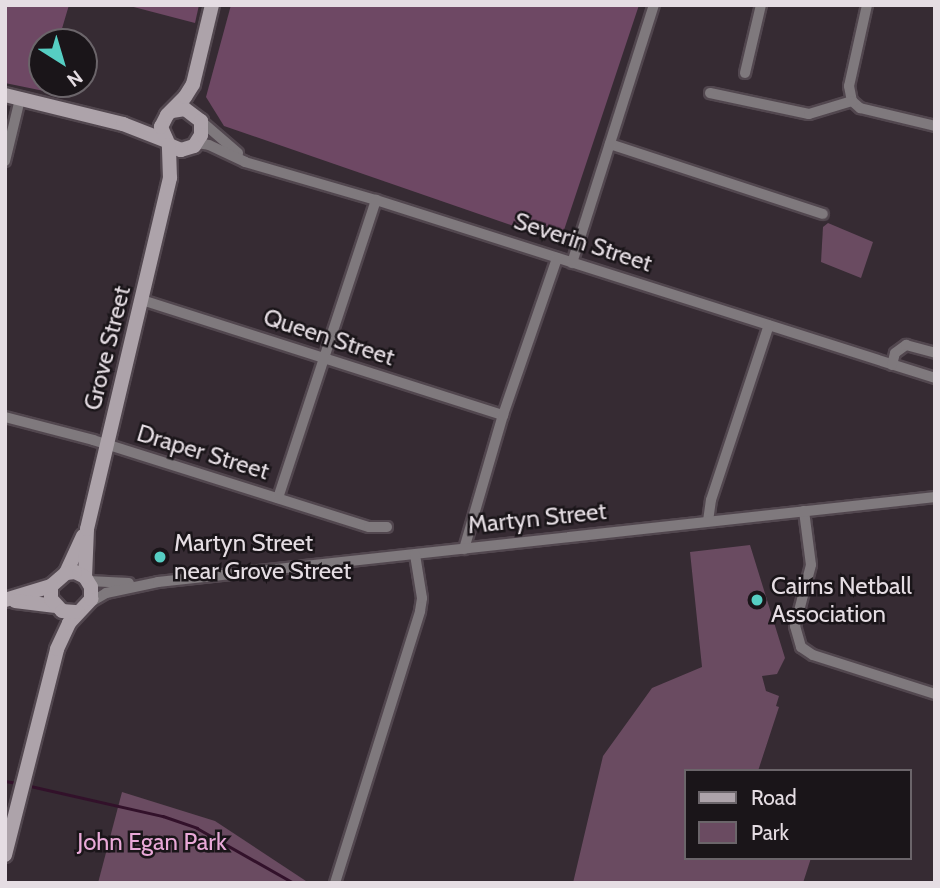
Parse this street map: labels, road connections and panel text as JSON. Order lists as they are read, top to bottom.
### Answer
{
  "streets": {
    "street": [
      "Severin Street",
      "Queen Street",
      "Grove Street",
      "Draper Street",
      "Martyn Street"
    ]
  },
  "crossings": [
    ["Severin Street", "Grove Street"],
    ["Queen Street", "Grove Street"],
    ["Grove Street", "Draper Street"],
    ["Grove Street", "Martyn Street"]
  ],
  "parks": ["John Egan Park"],
  "places": ["Martyn Street near Grove Street", "Cairns Netball Association"],
  "legend": ["Road", "Park"],
  "north": "bottom right"
}
